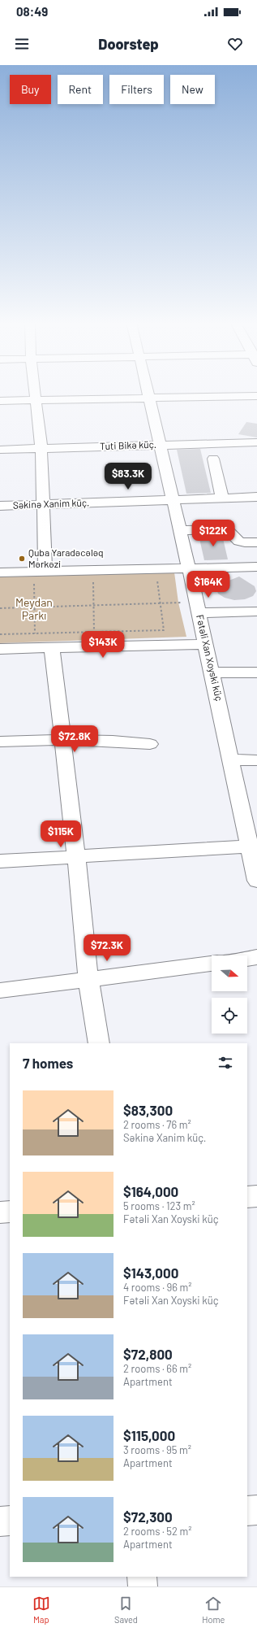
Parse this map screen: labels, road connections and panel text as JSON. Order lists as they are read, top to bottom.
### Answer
{
  "streets": {
    "street": ["Tuti Bikə küç.", "Səkinə Xanim küç.", "Fətəli Xan Xoyski küç"]
  },
  "crossings": [
    ["Tuti Bikə küç.", "Fətəli Xan Xoyski küç"],
    ["Səkinə Xanim küç.", "Fətəli Xan Xoyski küç"]
  ],
  "parks": ["Meydan Parkı"],
  "places": ["Quba Yaradəcələq Mərkəzi"],
  "north": "right",
  "page": {
    "status": "08:49",
    "header": "Doorstep",
    "chip": [
      "Buy",
      "Rent",
      "Filters",
      "New"
    ],
    "price": [
      "$83.3K",
      "$122K",
      "$164K",
      "$143K",
      "$72.8K",
      "$115K",
      "$72.3K"
    ],
    "heading": "7 homes",
    "list": [
      {
        "name": "$83,300",
        "note": "2 rooms · 76 m² · Səkinə Xanim küç."
      },
      {
        "name": "$164,000",
        "note": "5 rooms · 123 m² · Fətəli Xan Xoyski küç"
      },
      {
        "name": "$143,000",
        "note": "4 rooms · 96 m² · Fətəli Xan Xoyski küç"
      },
      {
        "name": "$72,800",
        "note": "2 rooms · 66 m² · Apartment"
      },
      {
        "name": "$115,000",
        "note": "3 rooms · 95 m² · Apartment"
      },
      {
        "name": "$72,300",
        "note": "2 rooms · 52 m² · Apartment"
      }
    ],
    "tabs": ["Map", "Saved", "Home"]
  }
}
